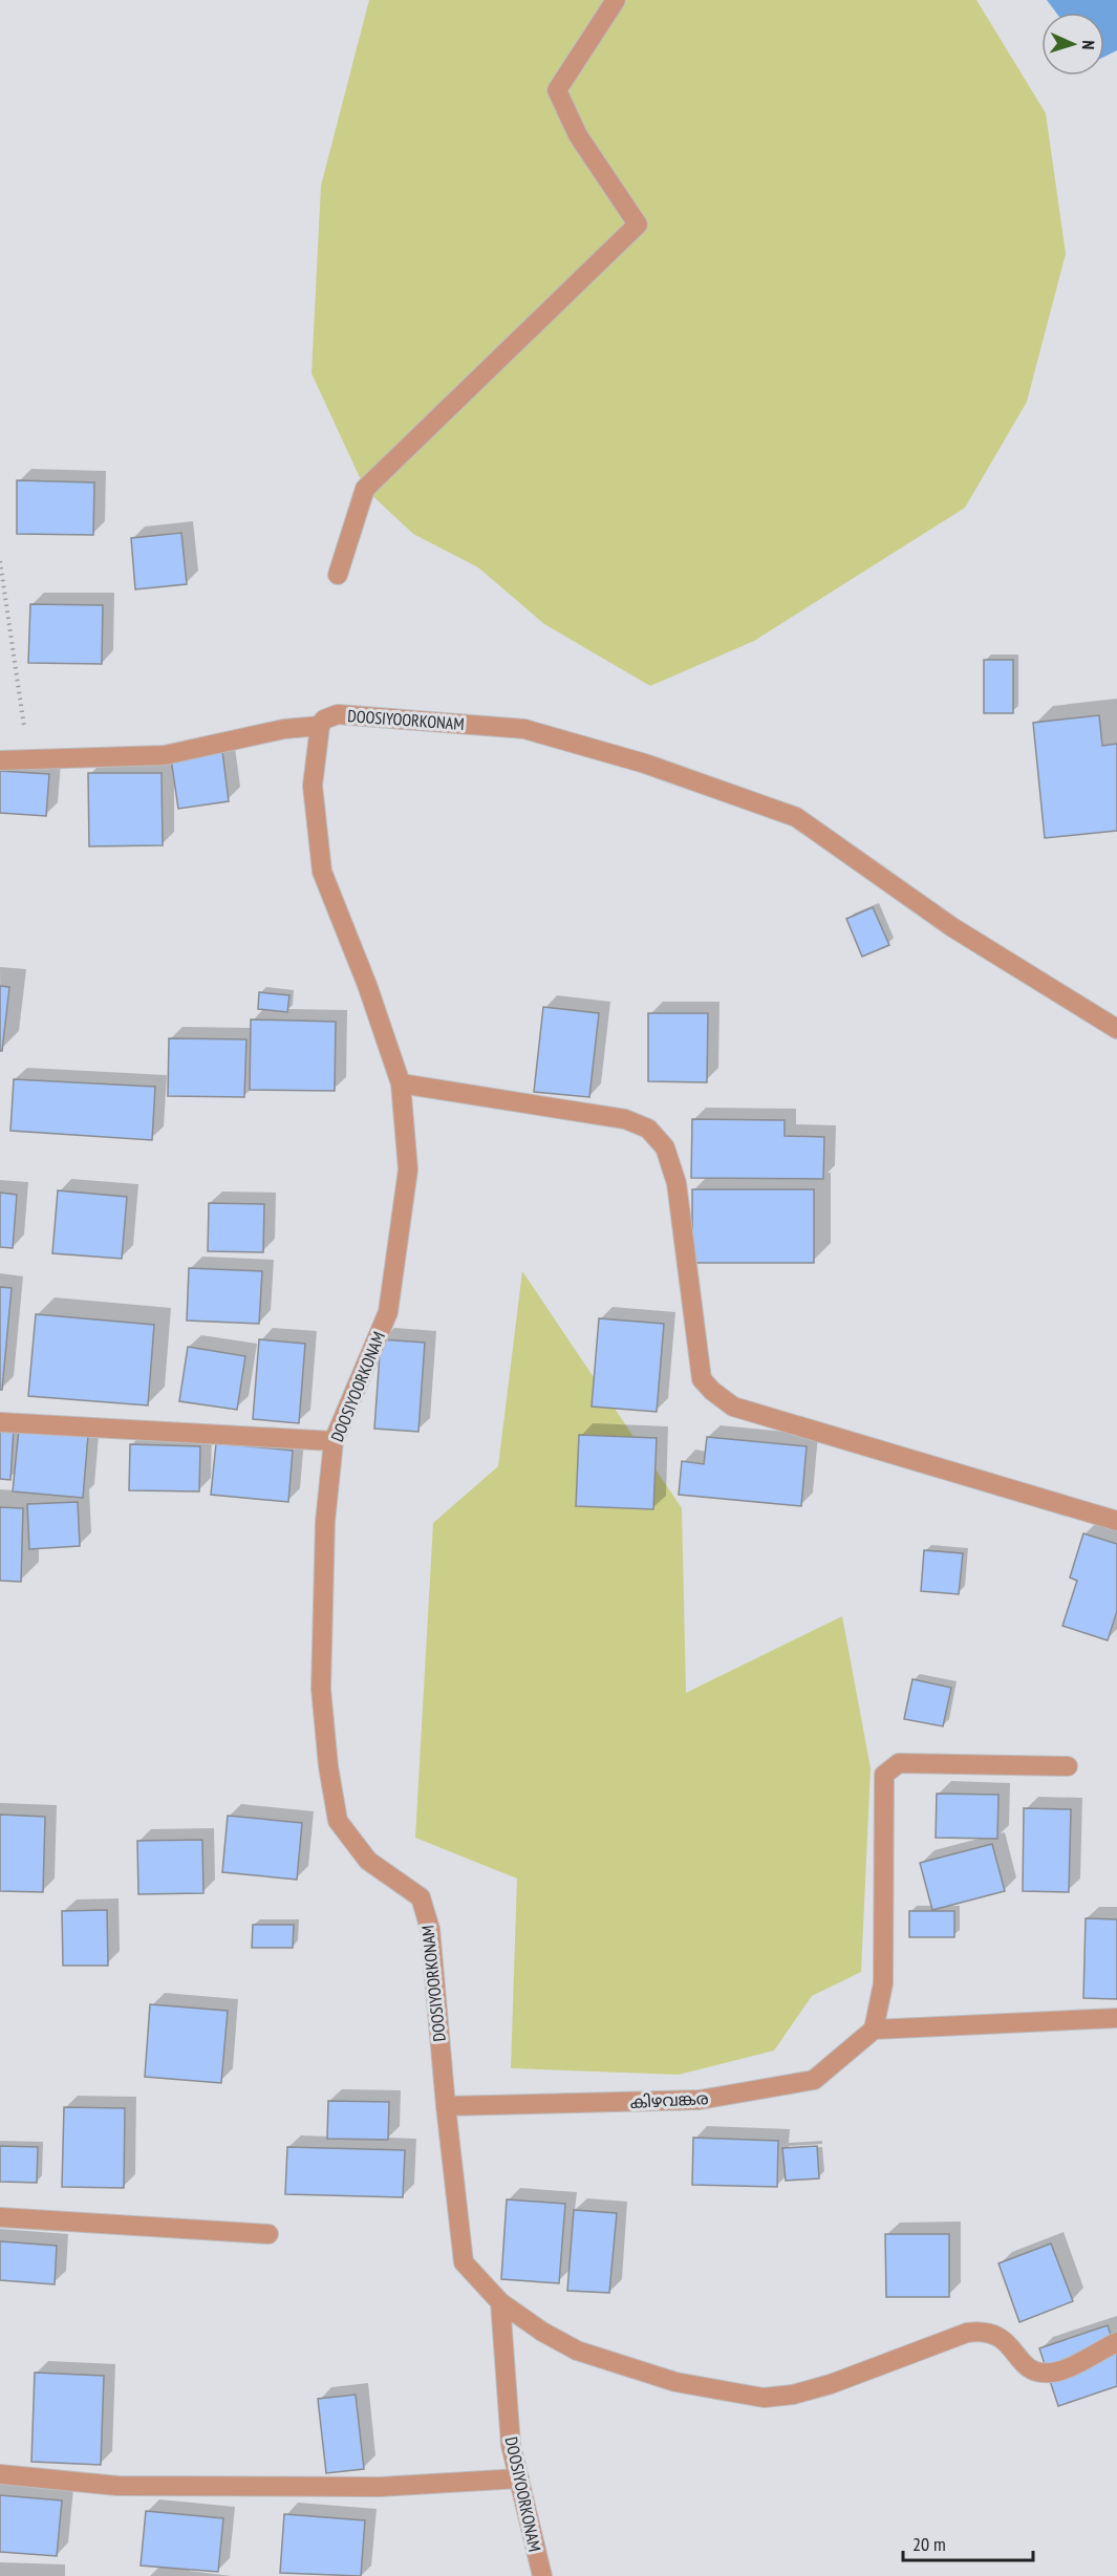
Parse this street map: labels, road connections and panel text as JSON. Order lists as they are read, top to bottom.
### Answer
{
  "streets": {
    "street": ["DOOSIYOORKONAM", "കിഴവങ്കര"]
  },
  "crossings": [
    ["DOOSIYOORKONAM", "കിഴവങ്കര"]
  ],
  "scale_bar": "20 m",
  "north": "right"
}
